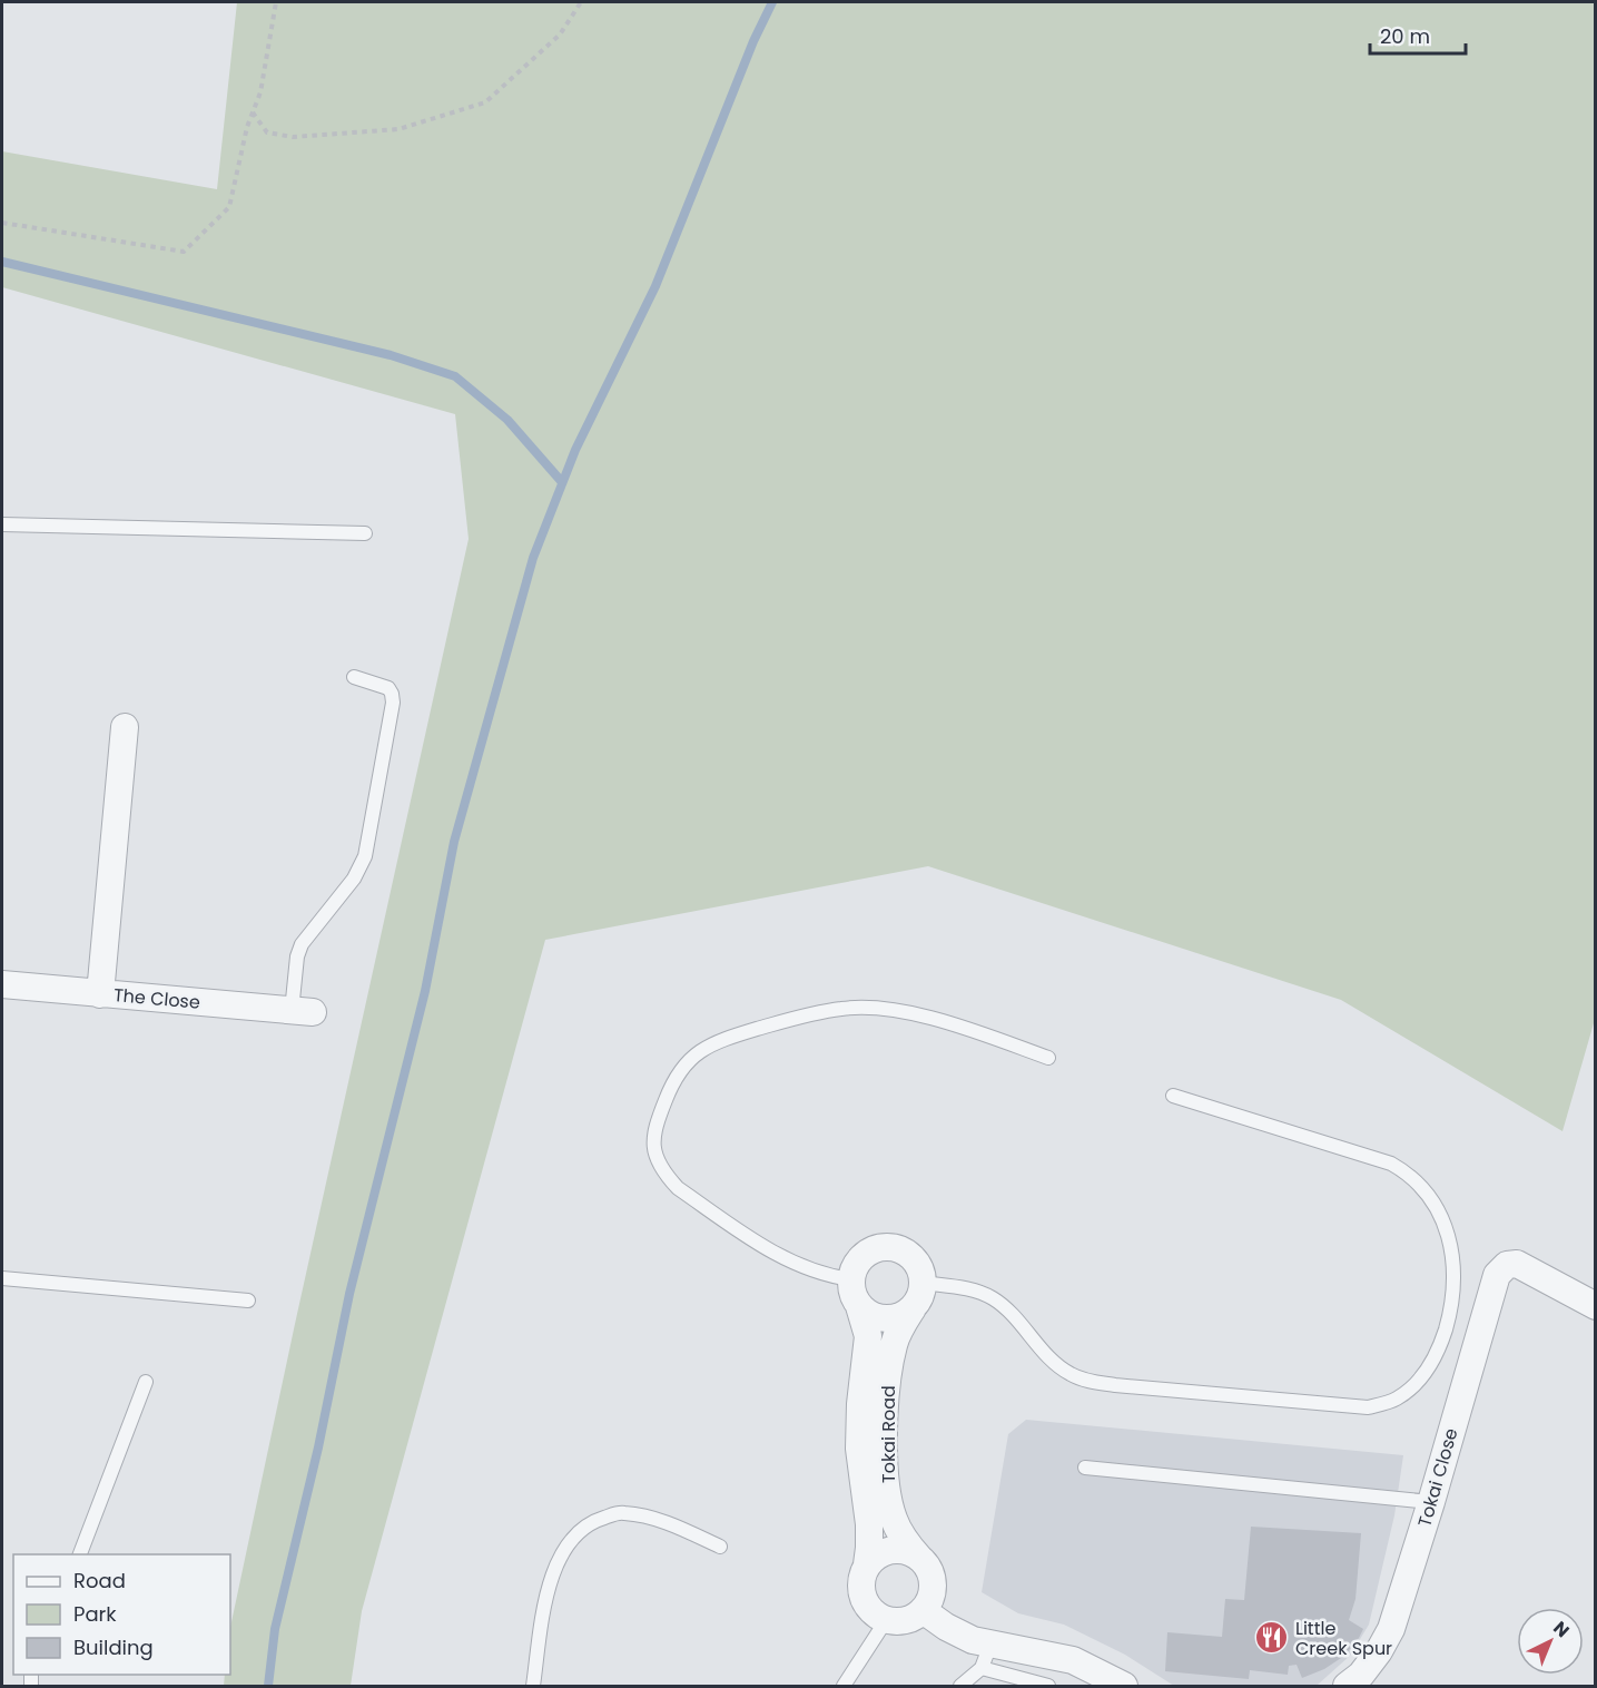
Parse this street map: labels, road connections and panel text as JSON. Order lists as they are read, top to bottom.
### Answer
{
  "streets": {
    "street": ["The Close", "Tokai Road", "Tokai Close"]
  },
  "places": {
    "restaurant": ["Little Creek Spur"]
  },
  "legend": ["Road", "Park", "Building"],
  "scale_bar": "20 m",
  "north": "top right"
}
